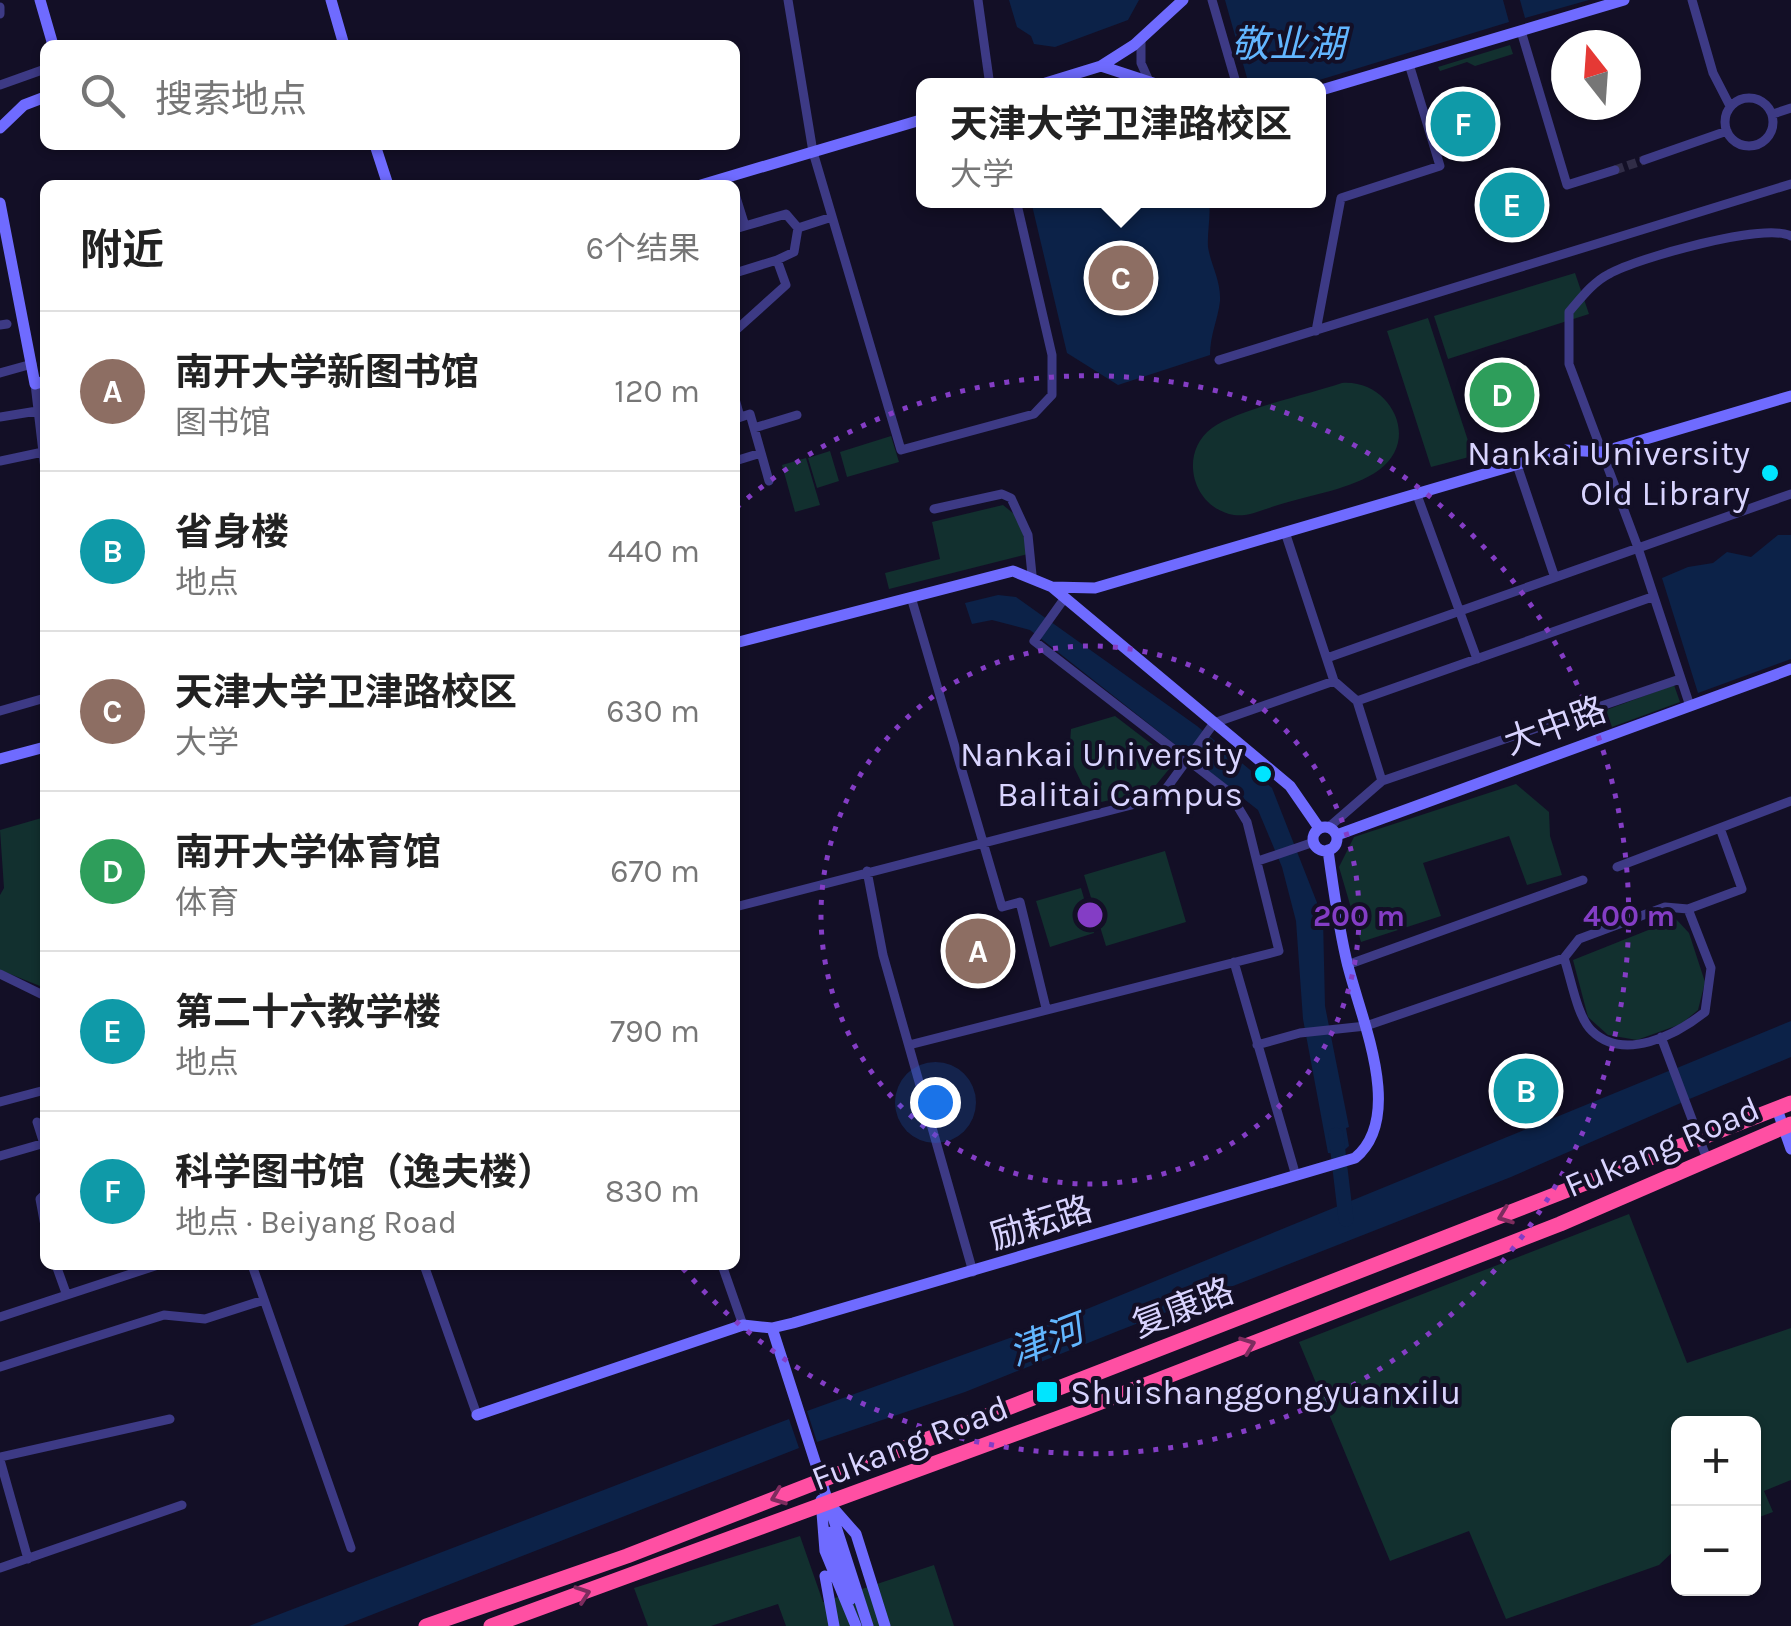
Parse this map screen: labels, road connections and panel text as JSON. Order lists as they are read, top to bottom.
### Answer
{
  "streets": {
    "highway": ["Fukang Road", "复康路"],
    "street": ["大中路", "励耘路"]
  },
  "crossings": [
    ["Fukang Road", "复康路"]
  ],
  "one_way": ["Fukang Road", "复康路"],
  "water": ["敬业湖", "津河"],
  "places": {
    "other": ["Nankai University Old Library", "Nankai University Balitai Campus"],
    "transit": ["Shuishanggongyuanxilu"]
  },
  "north": "top",
  "page": {
    "search": "搜索地点",
    "popup": ["天津大学卫津路校区", "大学"],
    "pins": [
      "F",
      "E",
      "C",
      "D",
      "A",
      "B"
    ],
    "heading": ["附近", "6个结果"],
    "list": [
      {
        "mark": "A",
        "name": "南开大学新图书馆",
        "note": "图书馆",
        "value": "120 m"
      },
      {
        "mark": "B",
        "name": "省身楼",
        "note": "地点",
        "value": "440 m"
      },
      {
        "mark": "C",
        "name": "天津大学卫津路校区",
        "note": "大学",
        "value": "630 m"
      },
      {
        "mark": "D",
        "name": "南开大学体育馆",
        "note": "体育",
        "value": "670 m"
      },
      {
        "mark": "E",
        "name": "第二十六教学楼",
        "note": "地点",
        "value": "790 m"
      },
      {
        "mark": "F",
        "name": "科学图书馆（逸夫楼）",
        "note": "地点 · Beiyang Road",
        "value": "830 m"
      }
    ],
    "map_buttons": ["+", "−"]
  },
  "rings": ["200 m", "400 m"]
}
